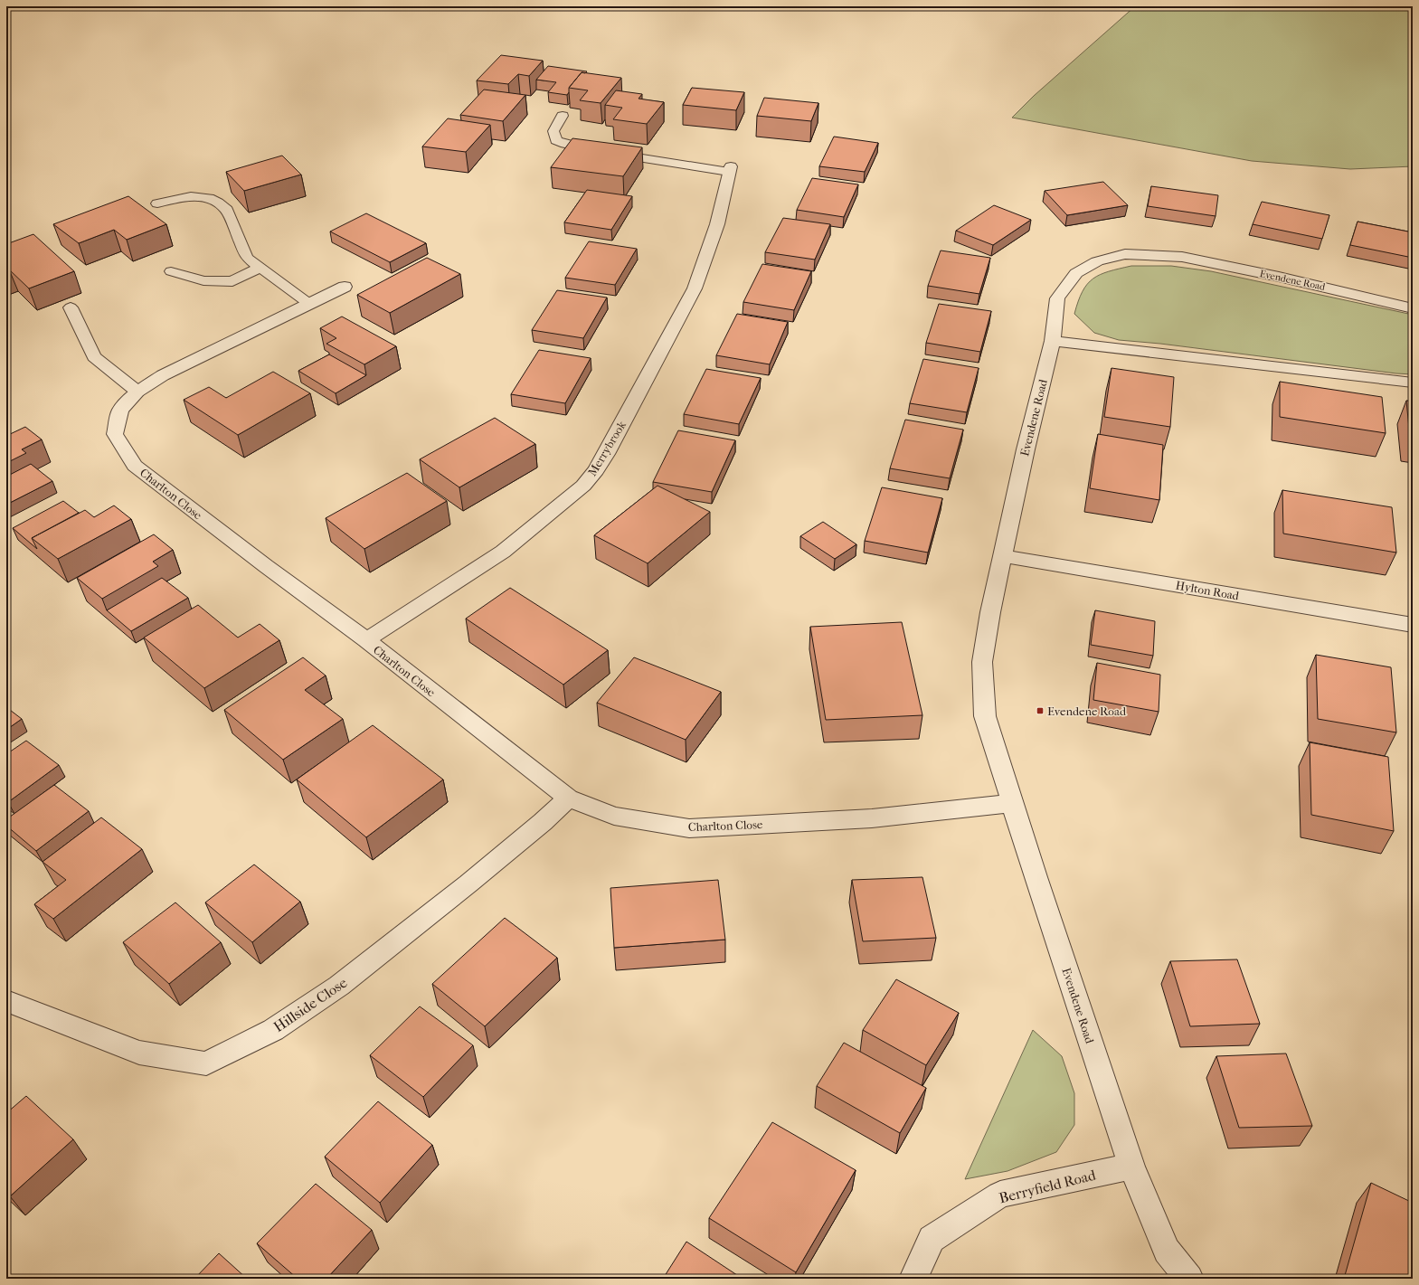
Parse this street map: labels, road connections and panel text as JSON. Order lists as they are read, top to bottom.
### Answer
{
  "streets": {
    "street": [
      "Evendene Road",
      "Merrybrook",
      "Charlton Close",
      "Hylton Road",
      "Hillside Close",
      "Berryfield Road"
    ]
  },
  "crossings": [
    ["Evendene Road", "Charlton Close"],
    ["Evendene Road", "Hylton Road"],
    ["Evendene Road", "Berryfield Road"],
    ["Merrybrook", "Charlton Close"],
    ["Charlton Close", "Hillside Close"]
  ],
  "places": {
    "transit": ["Evendene Road"]
  }
}
